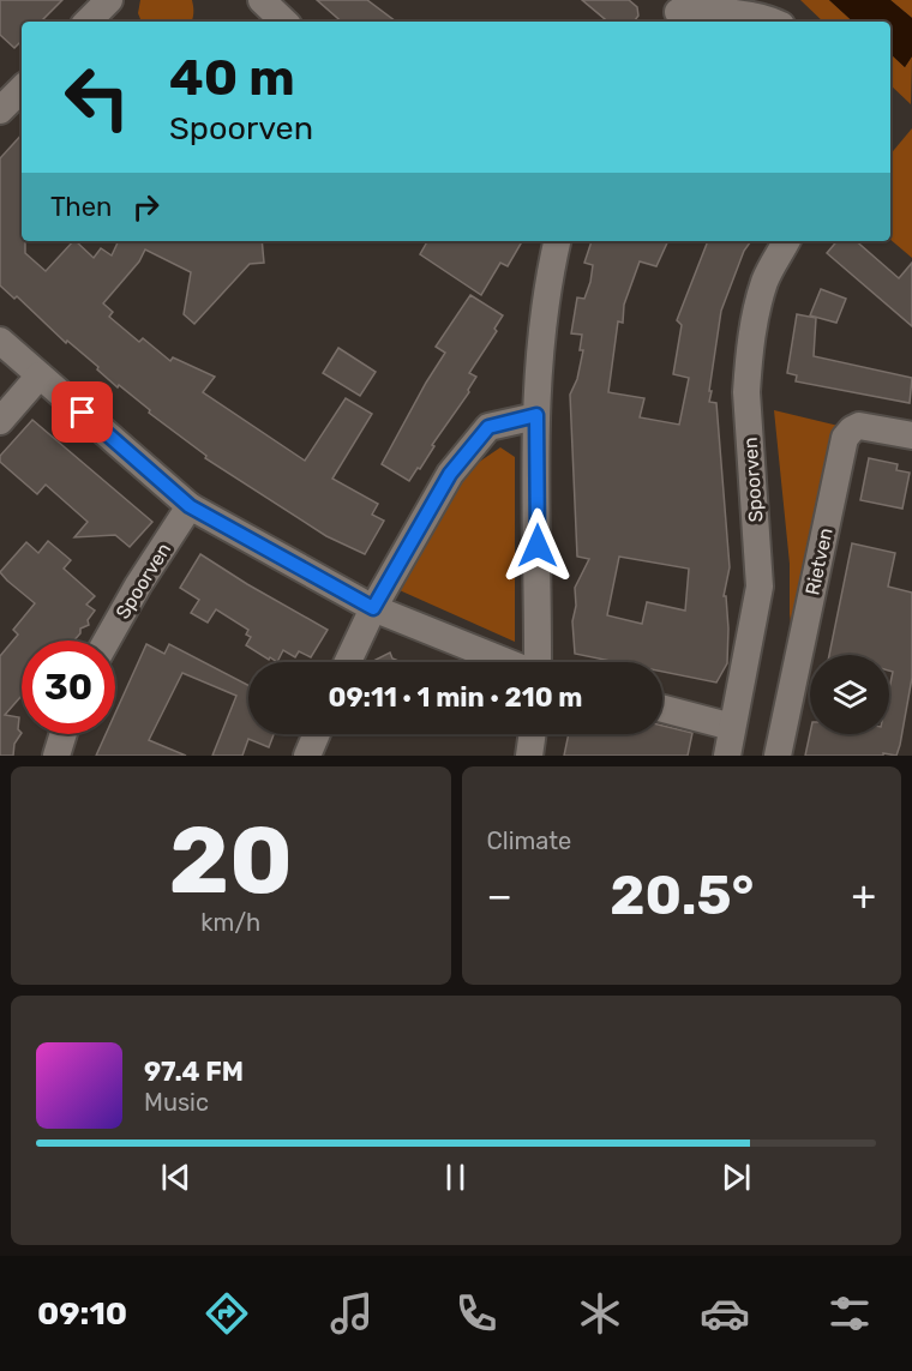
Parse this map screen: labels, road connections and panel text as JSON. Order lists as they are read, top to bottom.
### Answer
{
  "streets": {
    "street": ["Spoorven", "Rietven"]
  },
  "page": {
    "turn": ["40 m", "Spoorven"],
    "then": "Then",
    "limit": "30",
    "trip": "09:11 · 1 min · 210 m",
    "tile": [
      ["20", "km/h"],
      "Climate"
    ],
    "heat": ["−", "20.5°", "+"],
    "song": ["97.4 FM", "Music"],
    "tabs": "09:10"
  }
}
